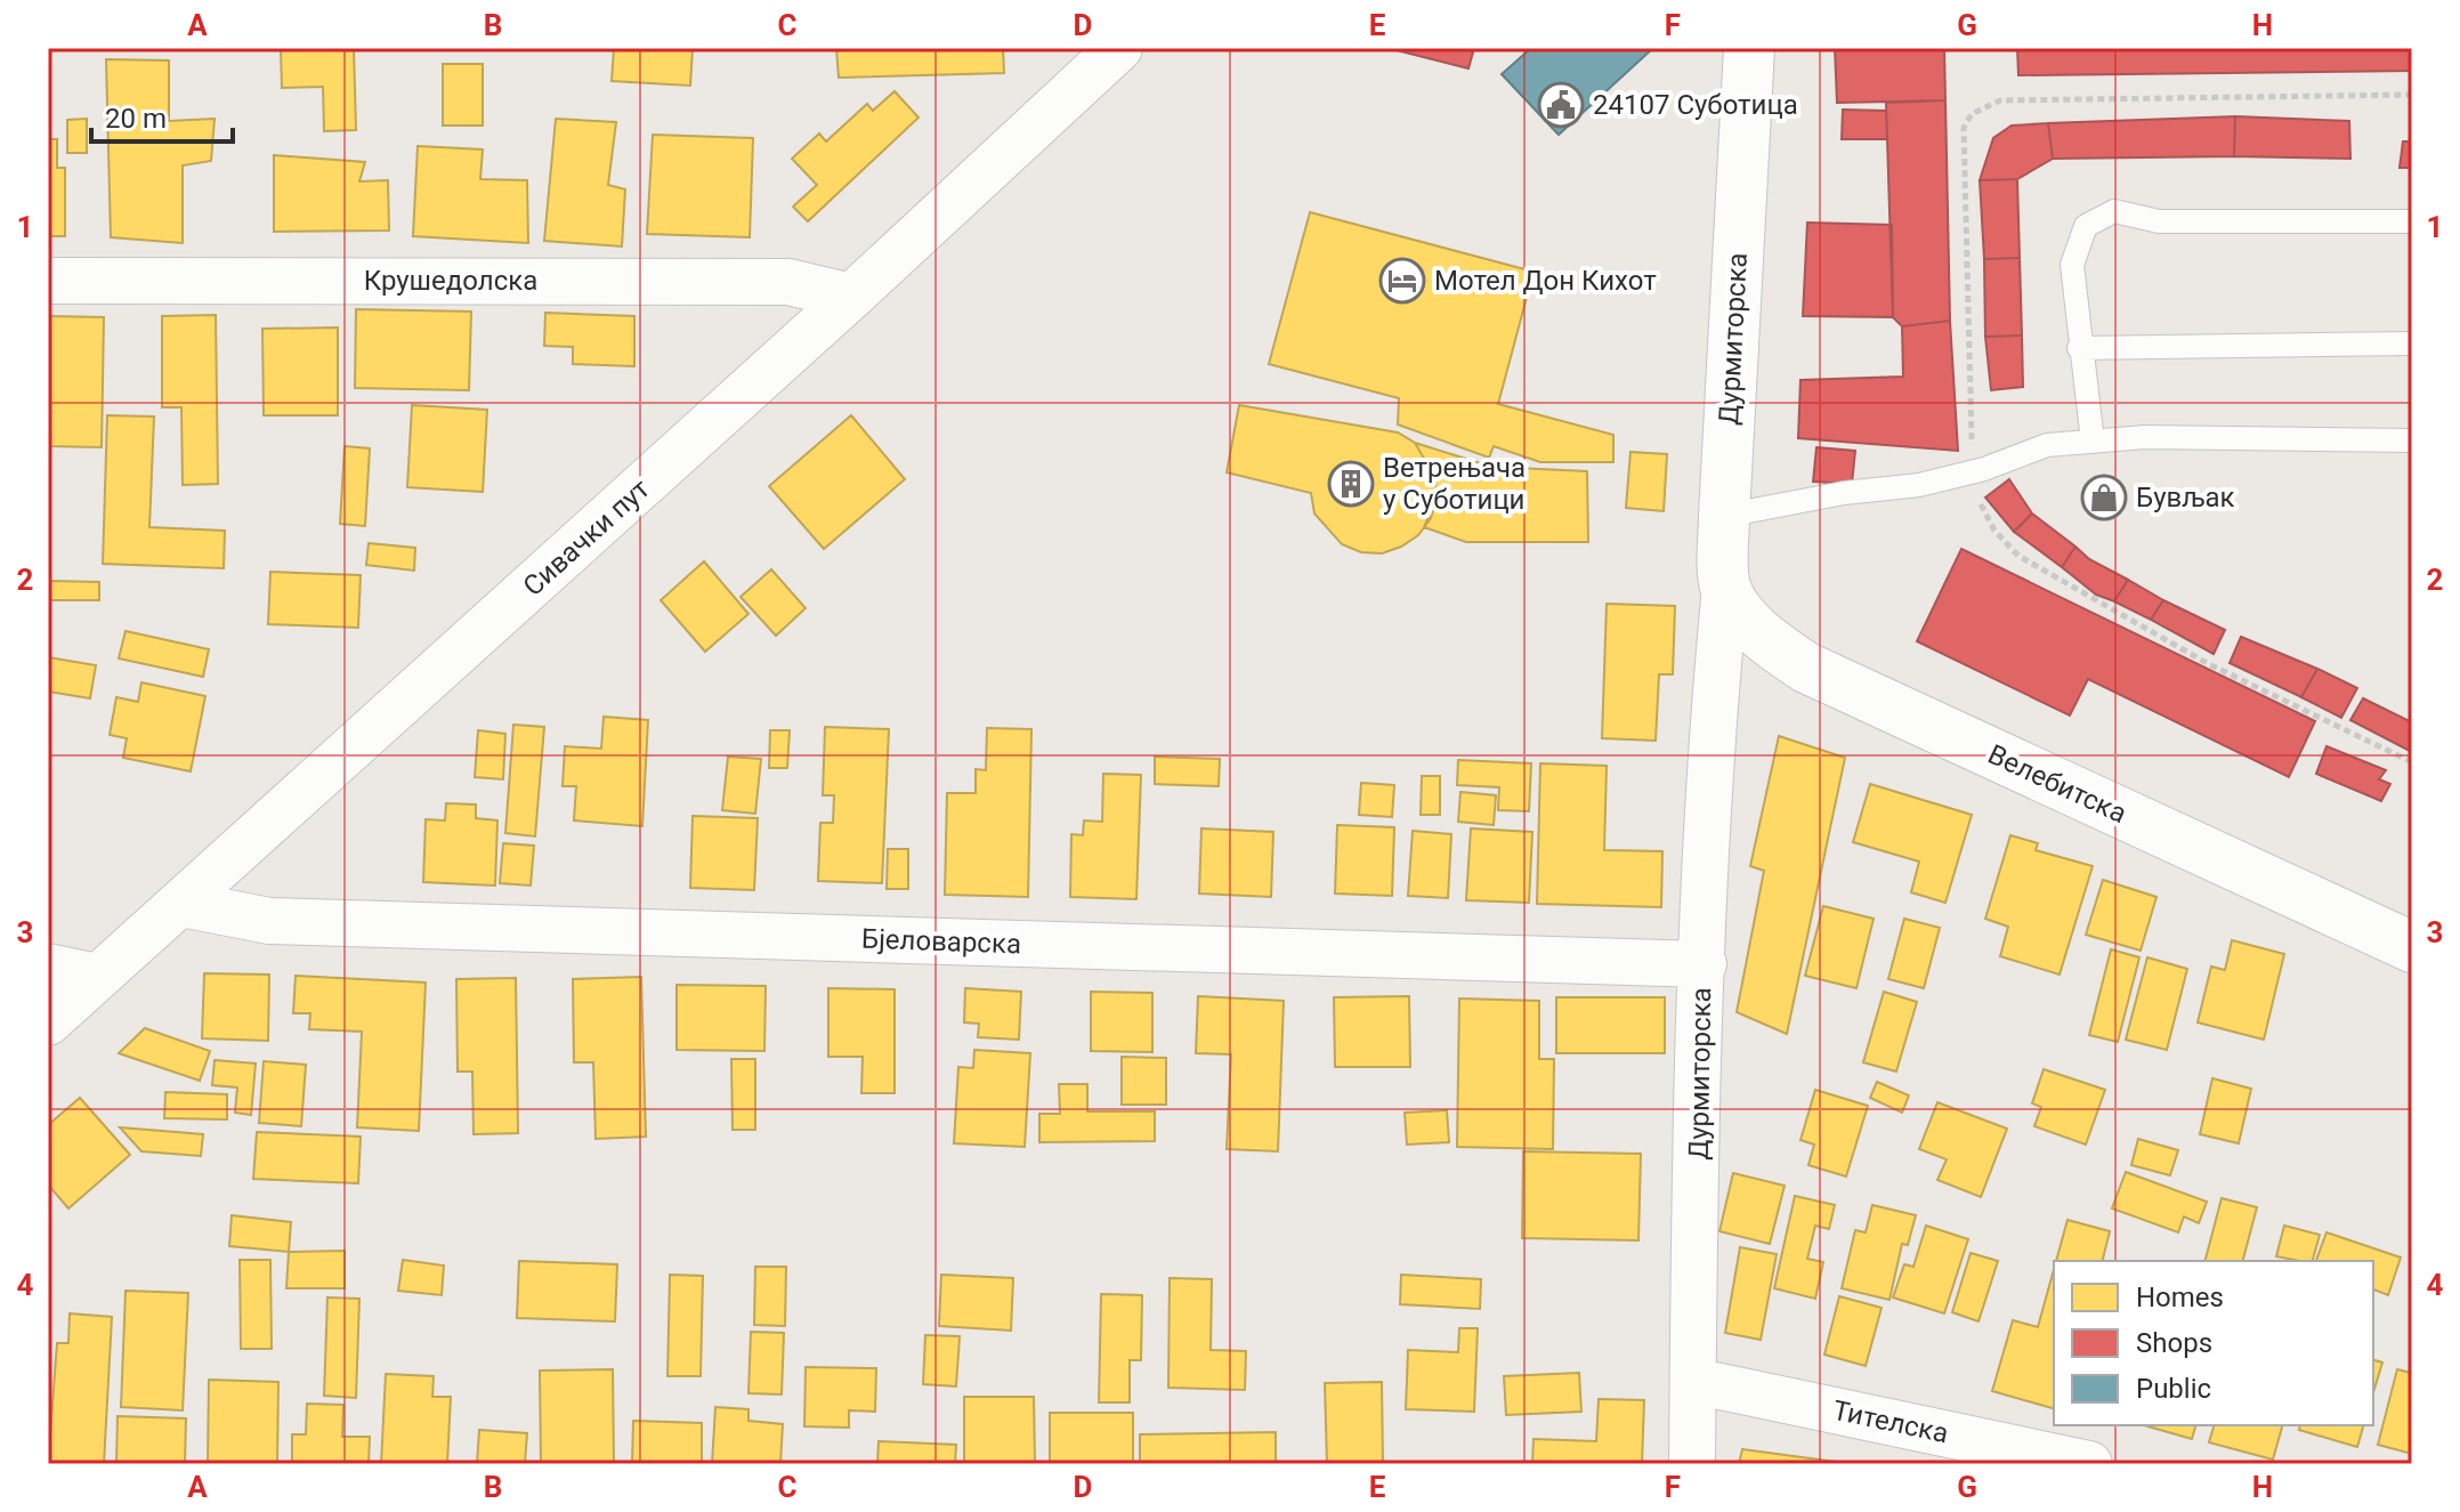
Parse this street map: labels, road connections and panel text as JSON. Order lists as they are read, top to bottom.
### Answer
{
  "streets": {
    "street": [
      "Крушедолска",
      "Дурмиторска",
      "Сивачки пут",
      "Велебитска",
      "Бјеловарска",
      "Тителска"
    ]
  },
  "crossings": [
    ["Крушедолска", "Сивачки пут"],
    ["Дурмиторска", "Велебитска"],
    ["Дурмиторска", "Бјеловарска"],
    ["Дурмиторска", "Тителска"],
    ["Сивачки пут", "Бјеловарска"]
  ],
  "places": {
    "public building": ["24107 Суботица"],
    "hotel": ["Мотел Дон Кихот"],
    "building": ["Ветрењача у Суботици"],
    "shop": ["Бувљак"]
  },
  "legend": ["Homes", "Shops", "Public"],
  "scale_bar": "20 m",
  "grid": {
    "columns": [
      "A",
      "B",
      "C",
      "D",
      "E",
      "F",
      "G",
      "H"
    ],
    "rows": [
      "1",
      "2",
      "3",
      "4"
    ]
  }
}
